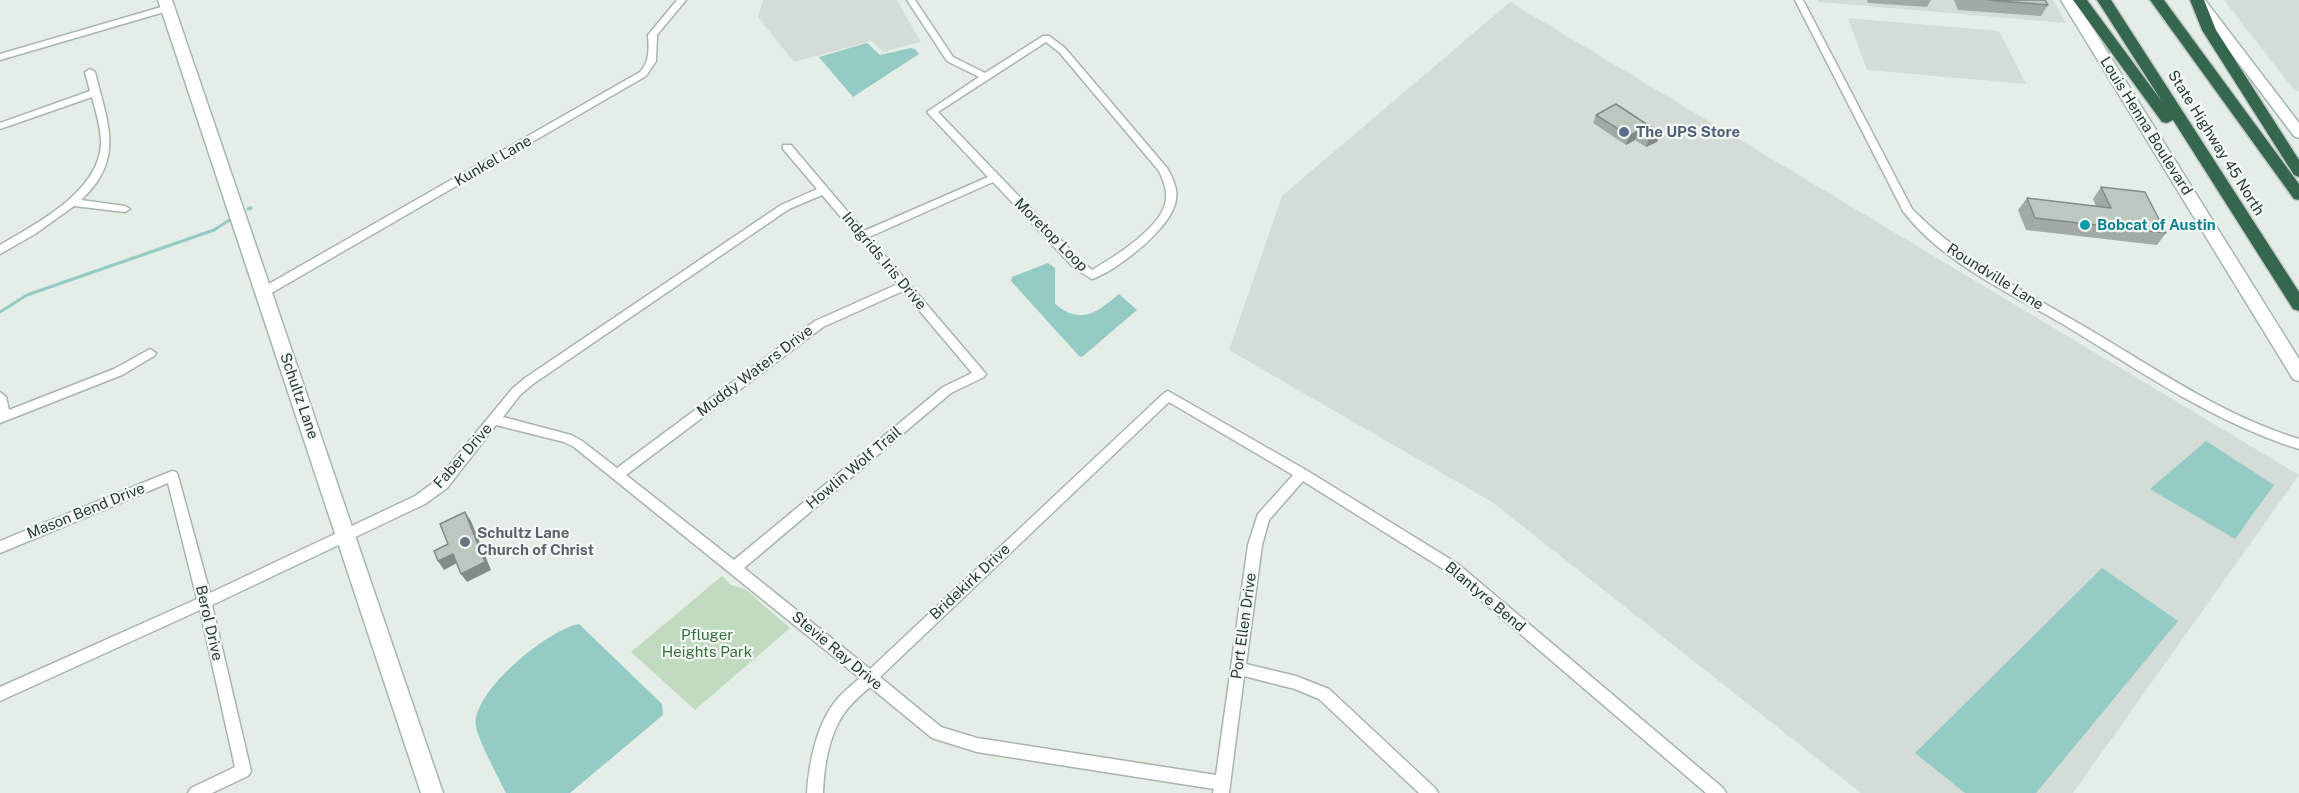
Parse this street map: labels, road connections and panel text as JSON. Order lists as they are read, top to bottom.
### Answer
{
  "streets": {
    "highway": ["State Highway 45 North"],
    "street": [
      "Louis Henna Boulevard",
      "Kunkel Lane",
      "Moretop Loop",
      "Indgrids Iris Drive",
      "Roundville Lane",
      "Muddy Waters Drive",
      "Schultz Lane",
      "Faber Drive",
      "Howlin Wolf Trail",
      "Mason Bend Drive",
      "Bridekirk Drive",
      "Blantyre Bend",
      "Berol Drive",
      "Port Ellen Drive",
      "Stevie Ray Drive"
    ]
  },
  "crossings": [
    ["Kunkel Lane", "Schultz Lane"],
    ["Indgrids Iris Drive", "Muddy Waters Drive"],
    ["Indgrids Iris Drive", "Faber Drive"],
    ["Indgrids Iris Drive", "Howlin Wolf Trail"],
    ["Muddy Waters Drive", "Stevie Ray Drive"],
    ["Schultz Lane", "Faber Drive"],
    ["Faber Drive", "Berol Drive"],
    ["Faber Drive", "Stevie Ray Drive"],
    ["Howlin Wolf Trail", "Stevie Ray Drive"],
    ["Mason Bend Drive", "Berol Drive"],
    ["Bridekirk Drive", "Blantyre Bend"],
    ["Bridekirk Drive", "Stevie Ray Drive"],
    ["Blantyre Bend", "Port Ellen Drive"],
    ["Port Ellen Drive", "Stevie Ray Drive"]
  ],
  "parks": ["Pfluger Heights Park"],
  "places": ["The UPS Store", "Bobcat of Austin", "Schultz Lane Church of Christ"]
}
